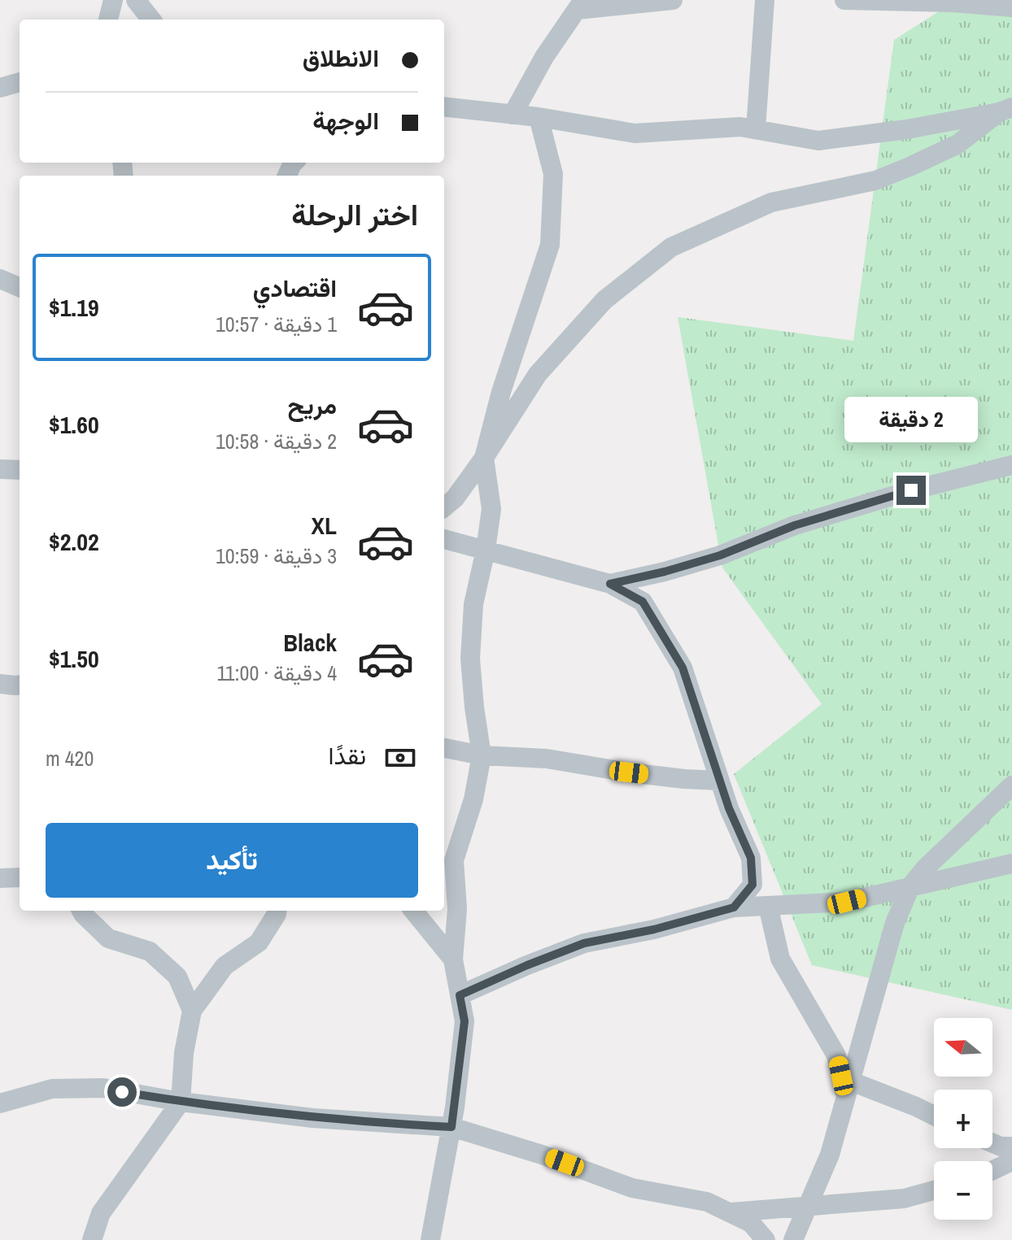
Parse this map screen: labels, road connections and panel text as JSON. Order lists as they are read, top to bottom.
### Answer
{
  "north": "left",
  "page": {
    "banner": ["الانطلاق", "الوجهة"],
    "heading": "اختر الرحلة",
    "list": [
      {
        "name": "اقتصادي",
        "note": "1 دقيقة · 10:57",
        "value": "$1.19"
      },
      {
        "name": "مريح",
        "note": "2 دقيقة · 10:58",
        "value": "$1.60"
      },
      {
        "name": "XL",
        "note": "3 دقيقة · 10:59",
        "value": "$2.02"
      },
      {
        "name": "Black",
        "note": "4 دقيقة · 11:00",
        "value": "$1.50"
      }
    ],
    "bubble": "2 دقيقة",
    "pay": ["نقدًا", "420 m"],
    "buttons": "تأكيد",
    "map_buttons": ["+", "−"]
  }
}
